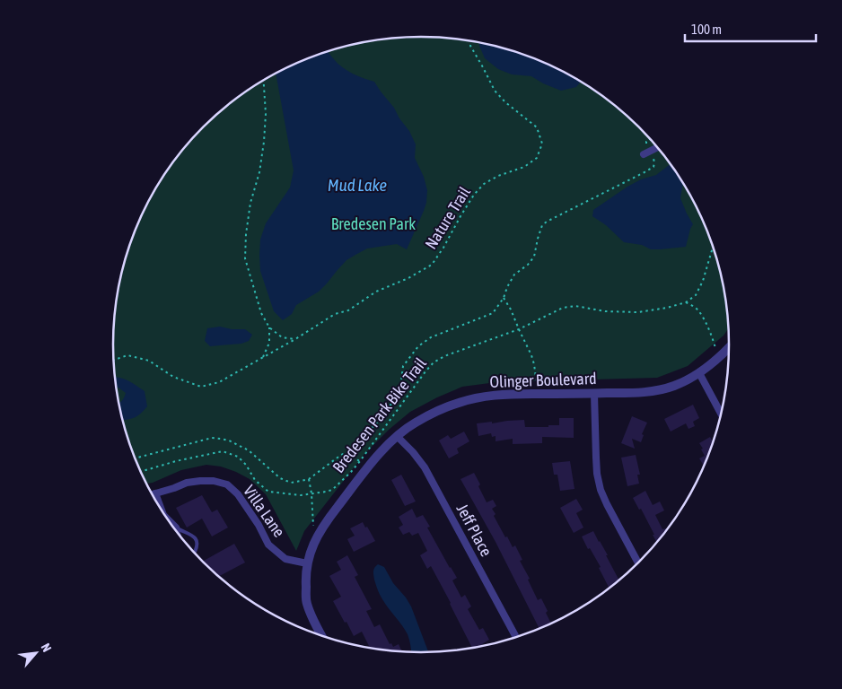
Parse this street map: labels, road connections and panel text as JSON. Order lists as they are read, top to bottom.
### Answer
{
  "streets": {
    "street": ["Olinger Boulevard", "Villa Lane", "Jeff Place"],
    "path": ["Nature Trail", "Bredesen Park Bike Trail"]
  },
  "crossings": [
    ["Olinger Boulevard", "Villa Lane"],
    ["Olinger Boulevard", "Jeff Place"]
  ],
  "water": ["Mud Lake"],
  "parks": ["Bredesen Park"],
  "scale_bar": "100 m",
  "north": "top right"
}
